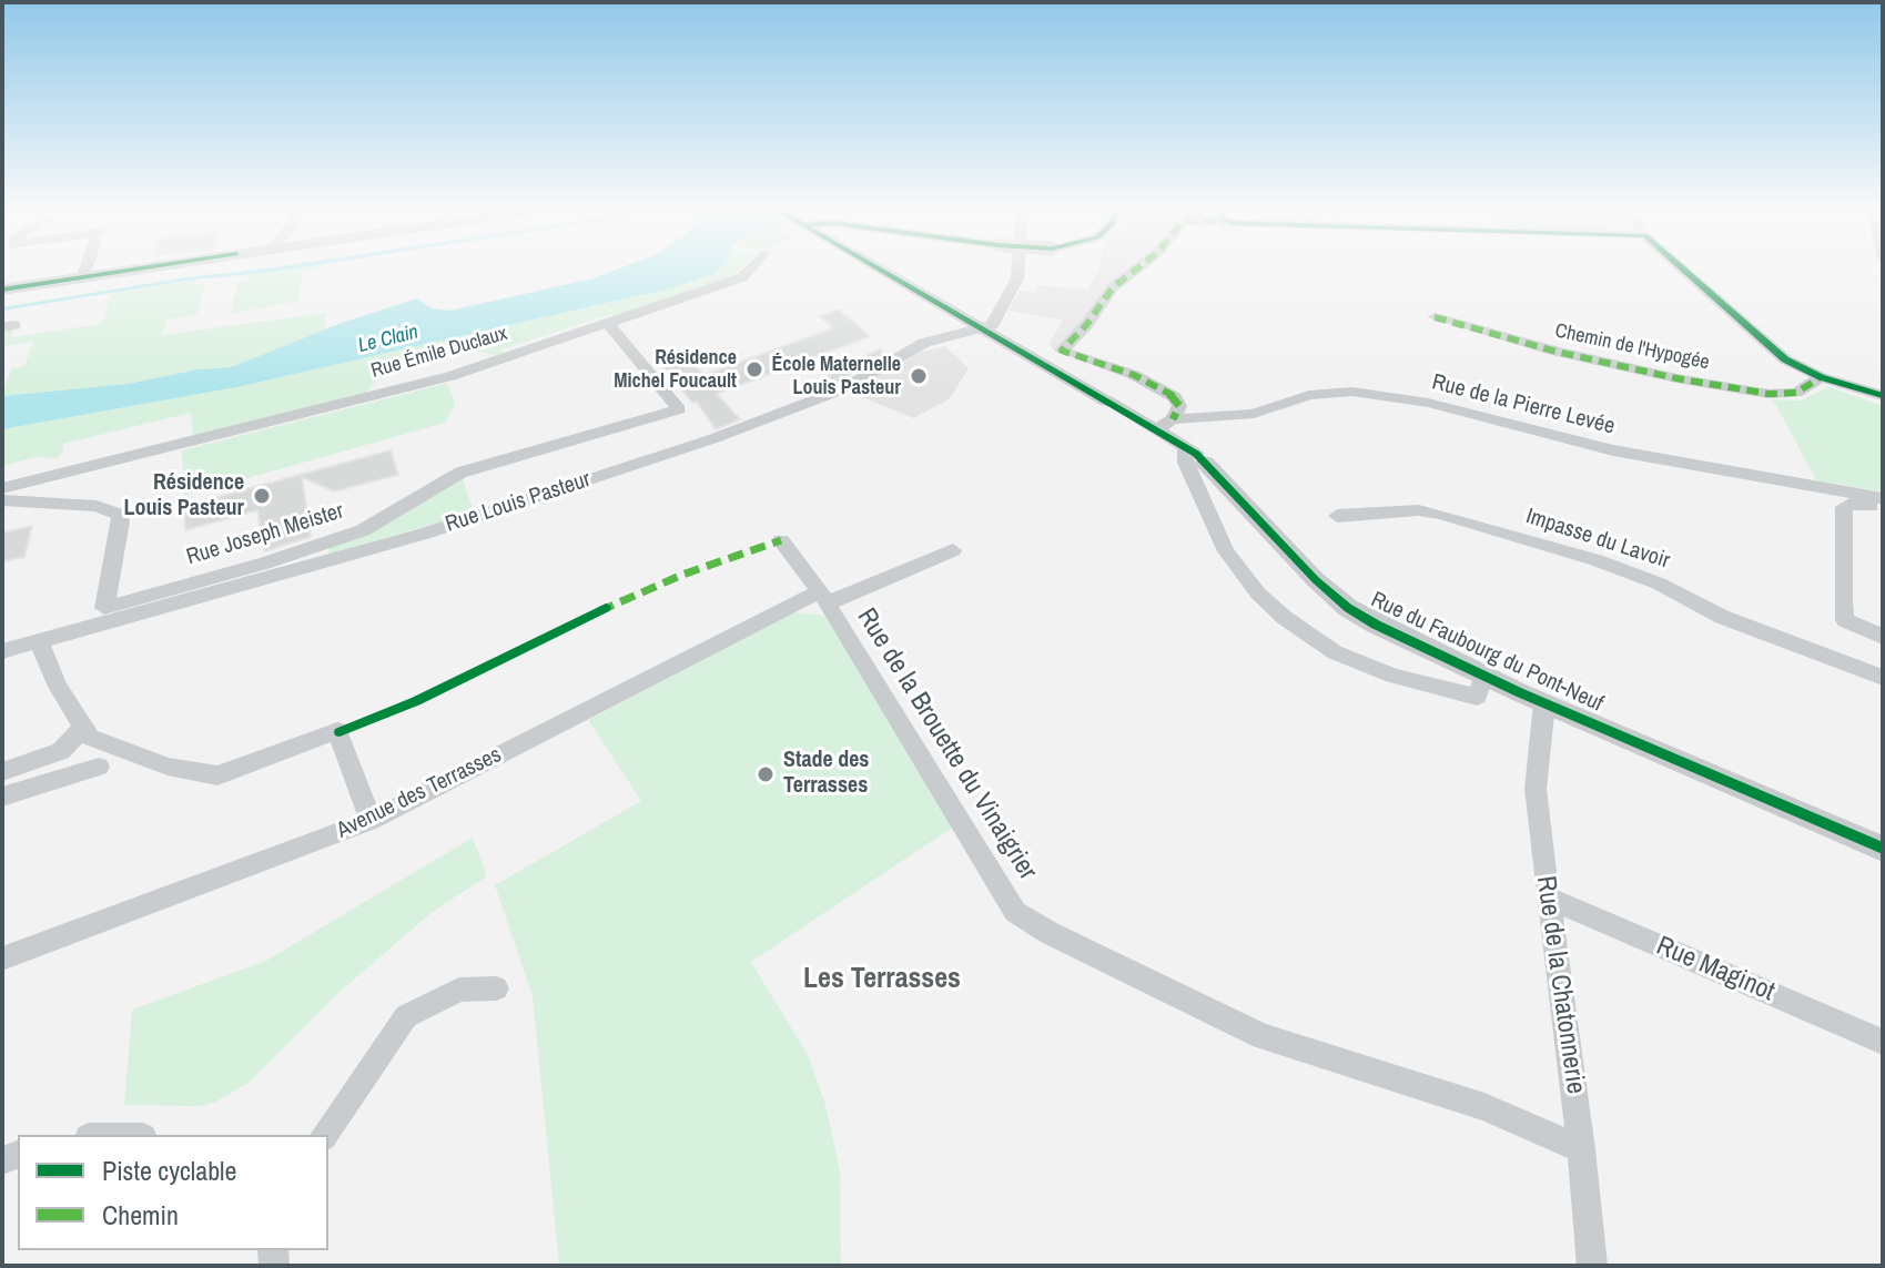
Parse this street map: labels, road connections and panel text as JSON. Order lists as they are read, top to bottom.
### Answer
{
  "streets": {
    "main road": ["Rue du Faubourg du Pont-Neuf"],
    "street": [
      "Chemin de l'Hypogée",
      "Rue Émile Duclaux",
      "Rue de la Pierre Levée",
      "Rue Louis Pasteur",
      "Rue Joseph Meister",
      "Impasse du Lavoir",
      "Rue de la Brouette du Vinaigrier",
      "Avenue des Terrasses",
      "Rue Maginot",
      "Rue de la Chatonnerie"
    ]
  },
  "crossings": [
    ["Rue Émile Duclaux", "Rue Joseph Meister"],
    ["Rue de la Pierre Levée", "Rue du Faubourg du Pont-Neuf"],
    ["Rue Louis Pasteur", "Rue du Faubourg du Pont-Neuf"],
    ["Rue du Faubourg du Pont-Neuf", "Rue de la Chatonnerie"],
    ["Rue de la Brouette du Vinaigrier", "Avenue des Terrasses"],
    ["Rue de la Brouette du Vinaigrier", "Rue de la Chatonnerie"],
    ["Rue Maginot", "Rue de la Chatonnerie"]
  ],
  "districts": ["Les Terrasses"],
  "water": ["Le Clain"],
  "places": [
    "Résidence Michel Foucault",
    "École Maternelle Louis Pasteur",
    "Résidence Louis Pasteur",
    "Stade des Terrasses"
  ],
  "legend": ["Piste cyclable", "Chemin"]
}
